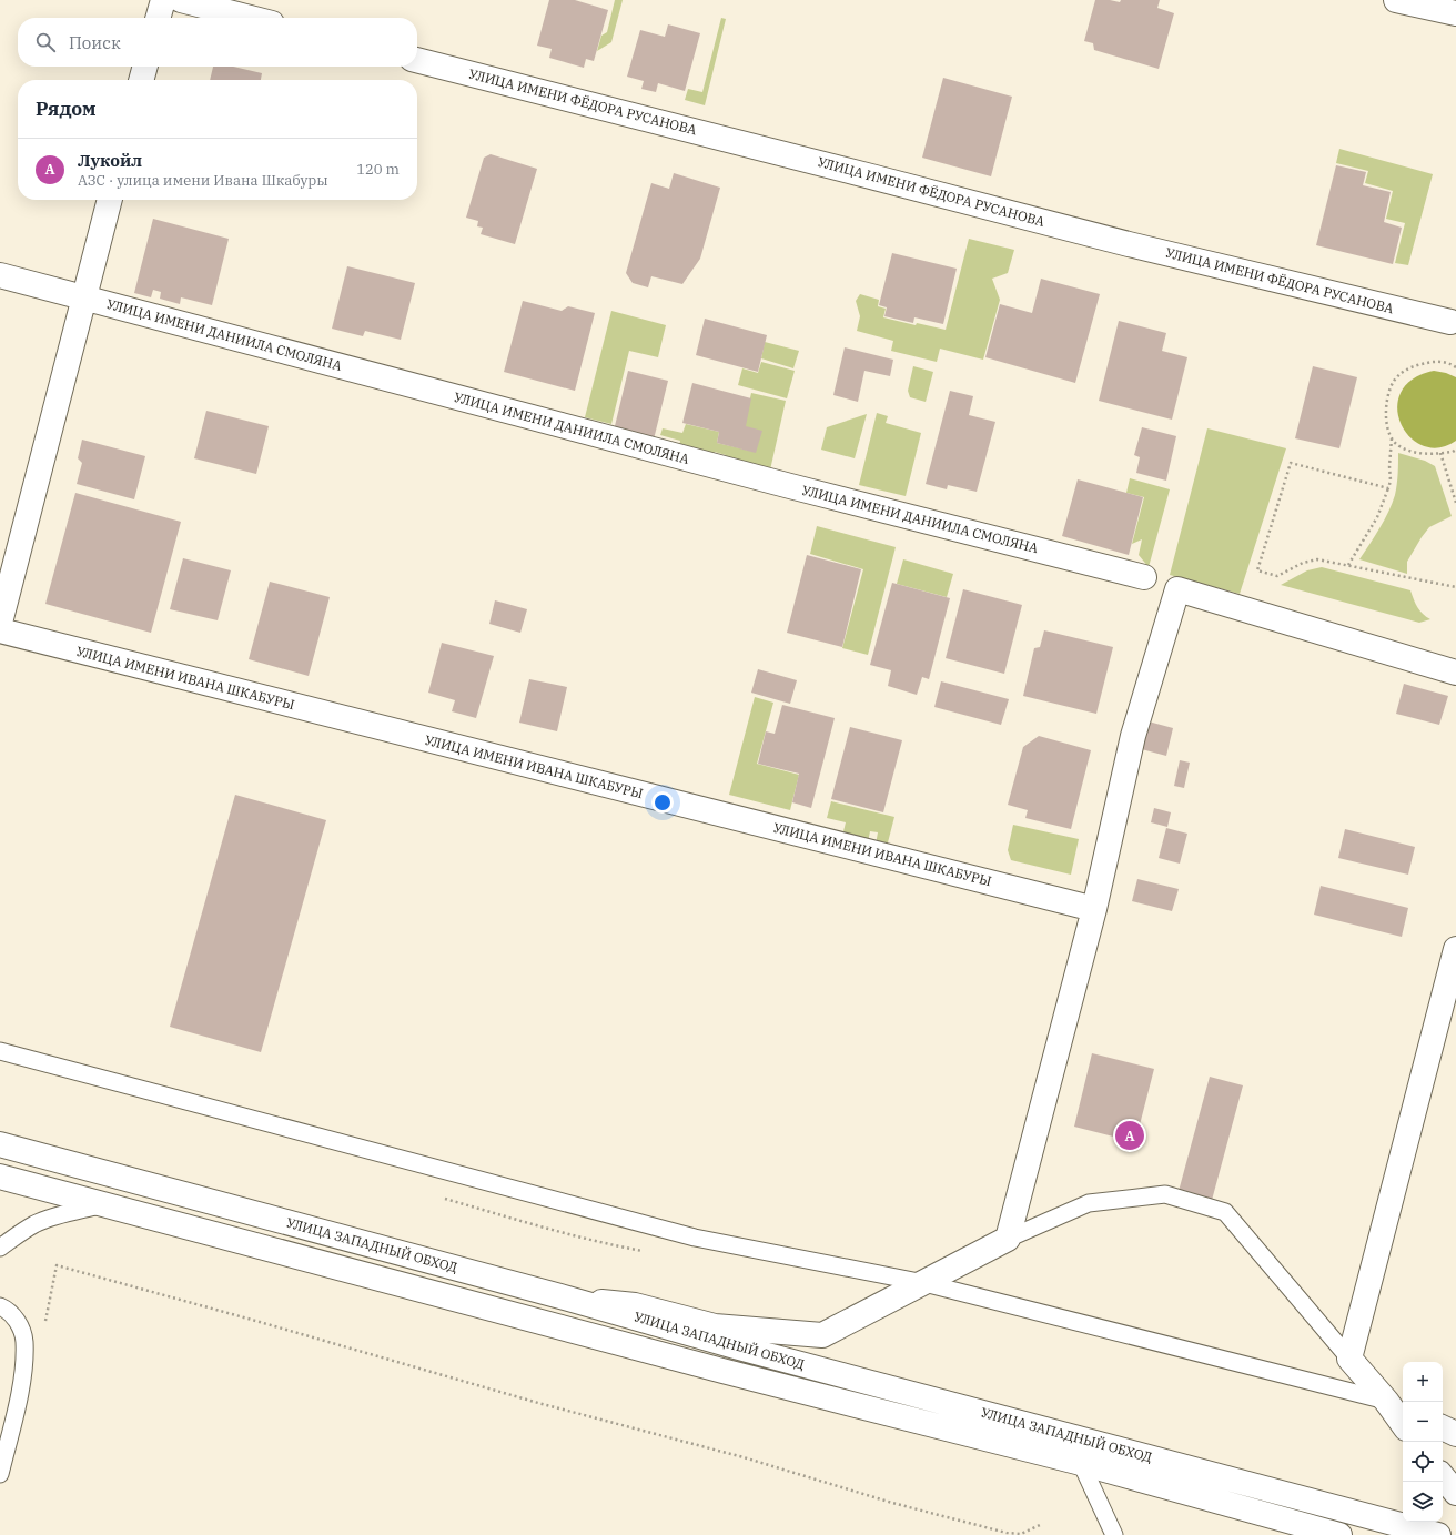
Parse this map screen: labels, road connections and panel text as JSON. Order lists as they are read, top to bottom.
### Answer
{
  "streets": {
    "main road": [
      "УЛИЦА ИМЕНИ ФЁДОРА РУСАНОВА",
      "УЛИЦА ИМЕНИ ДАНИИЛА СМОЛЯНА",
      "УЛИЦА ИМЕНИ ИВАНА ШКАБУРЫ",
      "УЛИЦА ЗАПАДНЫЙ ОБХОД"
    ]
  },
  "page": {
    "search": "Поиск",
    "heading": "Рядом",
    "list": [
      {
        "mark": "A",
        "name": "Лукойл",
        "note": "АЗС · улица имени Ивана Шкабуры",
        "value": "120 m"
      }
    ],
    "pins": "A",
    "map_buttons": ["+", "−"]
  }
}
